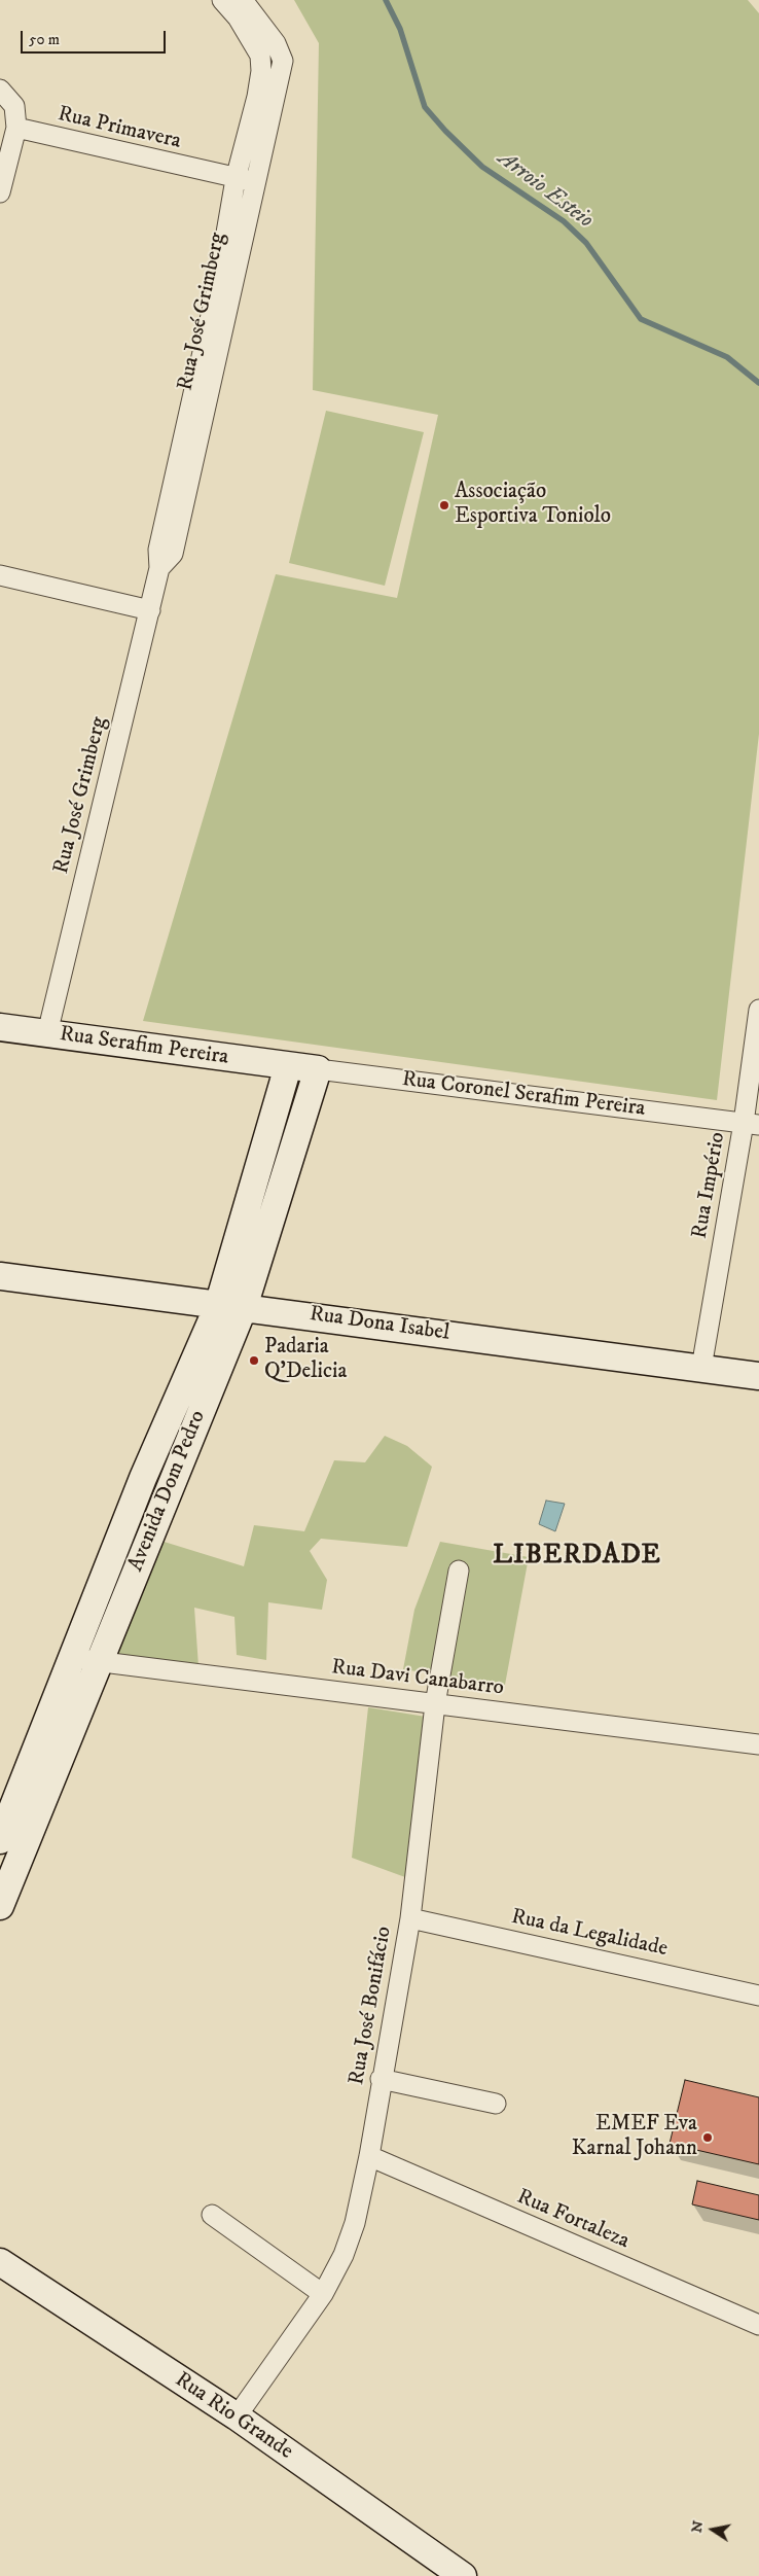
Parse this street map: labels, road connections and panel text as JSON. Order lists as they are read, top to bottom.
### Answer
{
  "streets": {
    "street": [
      "Rua Primavera",
      "Rua José Grimberg",
      "Rua Serafim Pereira",
      "Rua Coronel Serafim Pereira",
      "Rua Império",
      "Rua Dona Isabel",
      "Avenida Dom Pedro",
      "Rua Davi Canabarro",
      "Rua da Legalidade",
      "Rua José Bonifácio",
      "Rua Fortaleza",
      "Rua Rio Grande"
    ]
  },
  "crossings": [
    ["Rua Primavera", "Rua José Grimberg"],
    ["Rua José Grimberg", "Rua Serafim Pereira"],
    ["Rua Serafim Pereira", "Rua Coronel Serafim Pereira"],
    ["Rua Serafim Pereira", "Avenida Dom Pedro"],
    ["Rua Coronel Serafim Pereira", "Rua Império"],
    ["Rua Coronel Serafim Pereira", "Avenida Dom Pedro"],
    ["Rua Império", "Rua Dona Isabel"],
    ["Rua Dona Isabel", "Avenida Dom Pedro"],
    ["Avenida Dom Pedro", "Rua Davi Canabarro"],
    ["Rua Davi Canabarro", "Rua José Bonifácio"],
    ["Rua da Legalidade", "Rua José Bonifácio"],
    ["Rua José Bonifácio", "Rua Fortaleza"],
    ["Rua José Bonifácio", "Rua Rio Grande"]
  ],
  "districts": ["LIBERDADE"],
  "water": ["Arroio Esteio"],
  "places": ["Associação Esportiva Toniolo", "Padaria Q'Delicia", "EMEF Eva Karnal Johann"],
  "scale_bar": "50 m",
  "north": "left"
}
